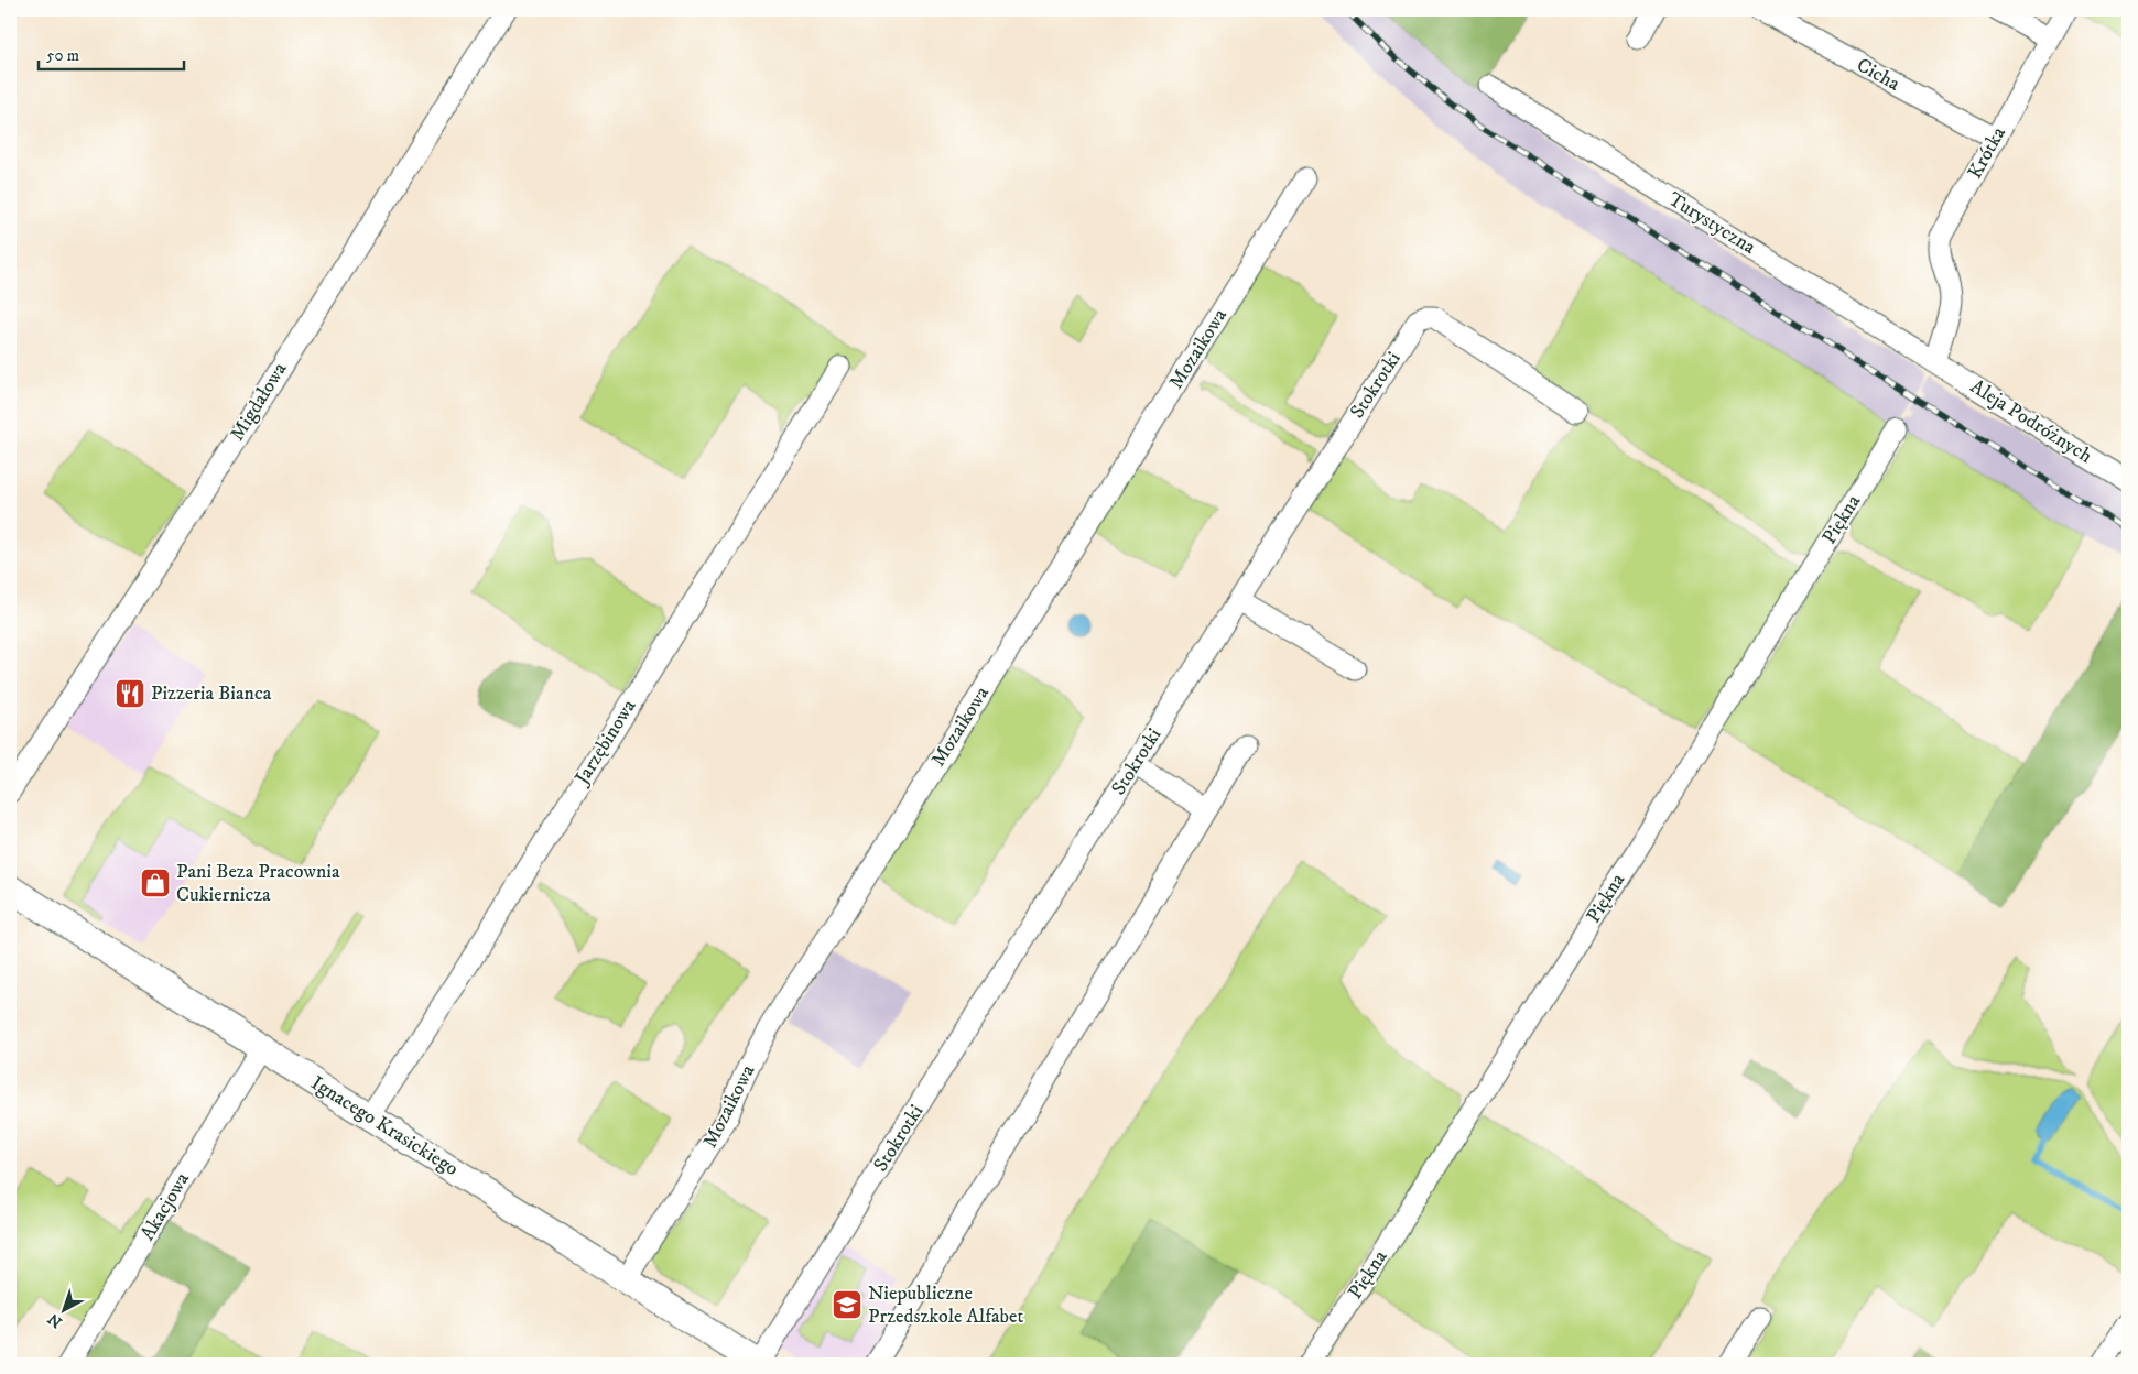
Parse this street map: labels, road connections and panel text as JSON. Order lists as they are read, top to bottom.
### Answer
{
  "streets": {
    "street": [
      "Cicha",
      "Krótka",
      "Turystyczna",
      "Mozaikowa",
      "Stokrotki",
      "Migdałowa",
      "Aleja Podróżnych",
      "Piękna",
      "Jarzębinowa",
      "Ignacego Krasickiego",
      "Akacjowa"
    ]
  },
  "crossings": [
    ["Cicha", "Krótka"],
    ["Krótka", "Turystyczna"],
    ["Krótka", "Aleja Podróżnych"],
    ["Turystyczna", "Aleja Podróżnych"],
    ["Mozaikowa", "Ignacego Krasickiego"],
    ["Stokrotki", "Ignacego Krasickiego"],
    ["Jarzębinowa", "Ignacego Krasickiego"],
    ["Ignacego Krasickiego", "Akacjowa"]
  ],
  "places": {
    "restaurant": ["Pizzeria Bianca"],
    "shop": ["Pani Beza Pracownia Cukiernicza"],
    "school or university": ["Niepubliczne Przedszkole Alfabet"]
  },
  "scale_bar": "50 m",
  "north": "bottom left"
}
